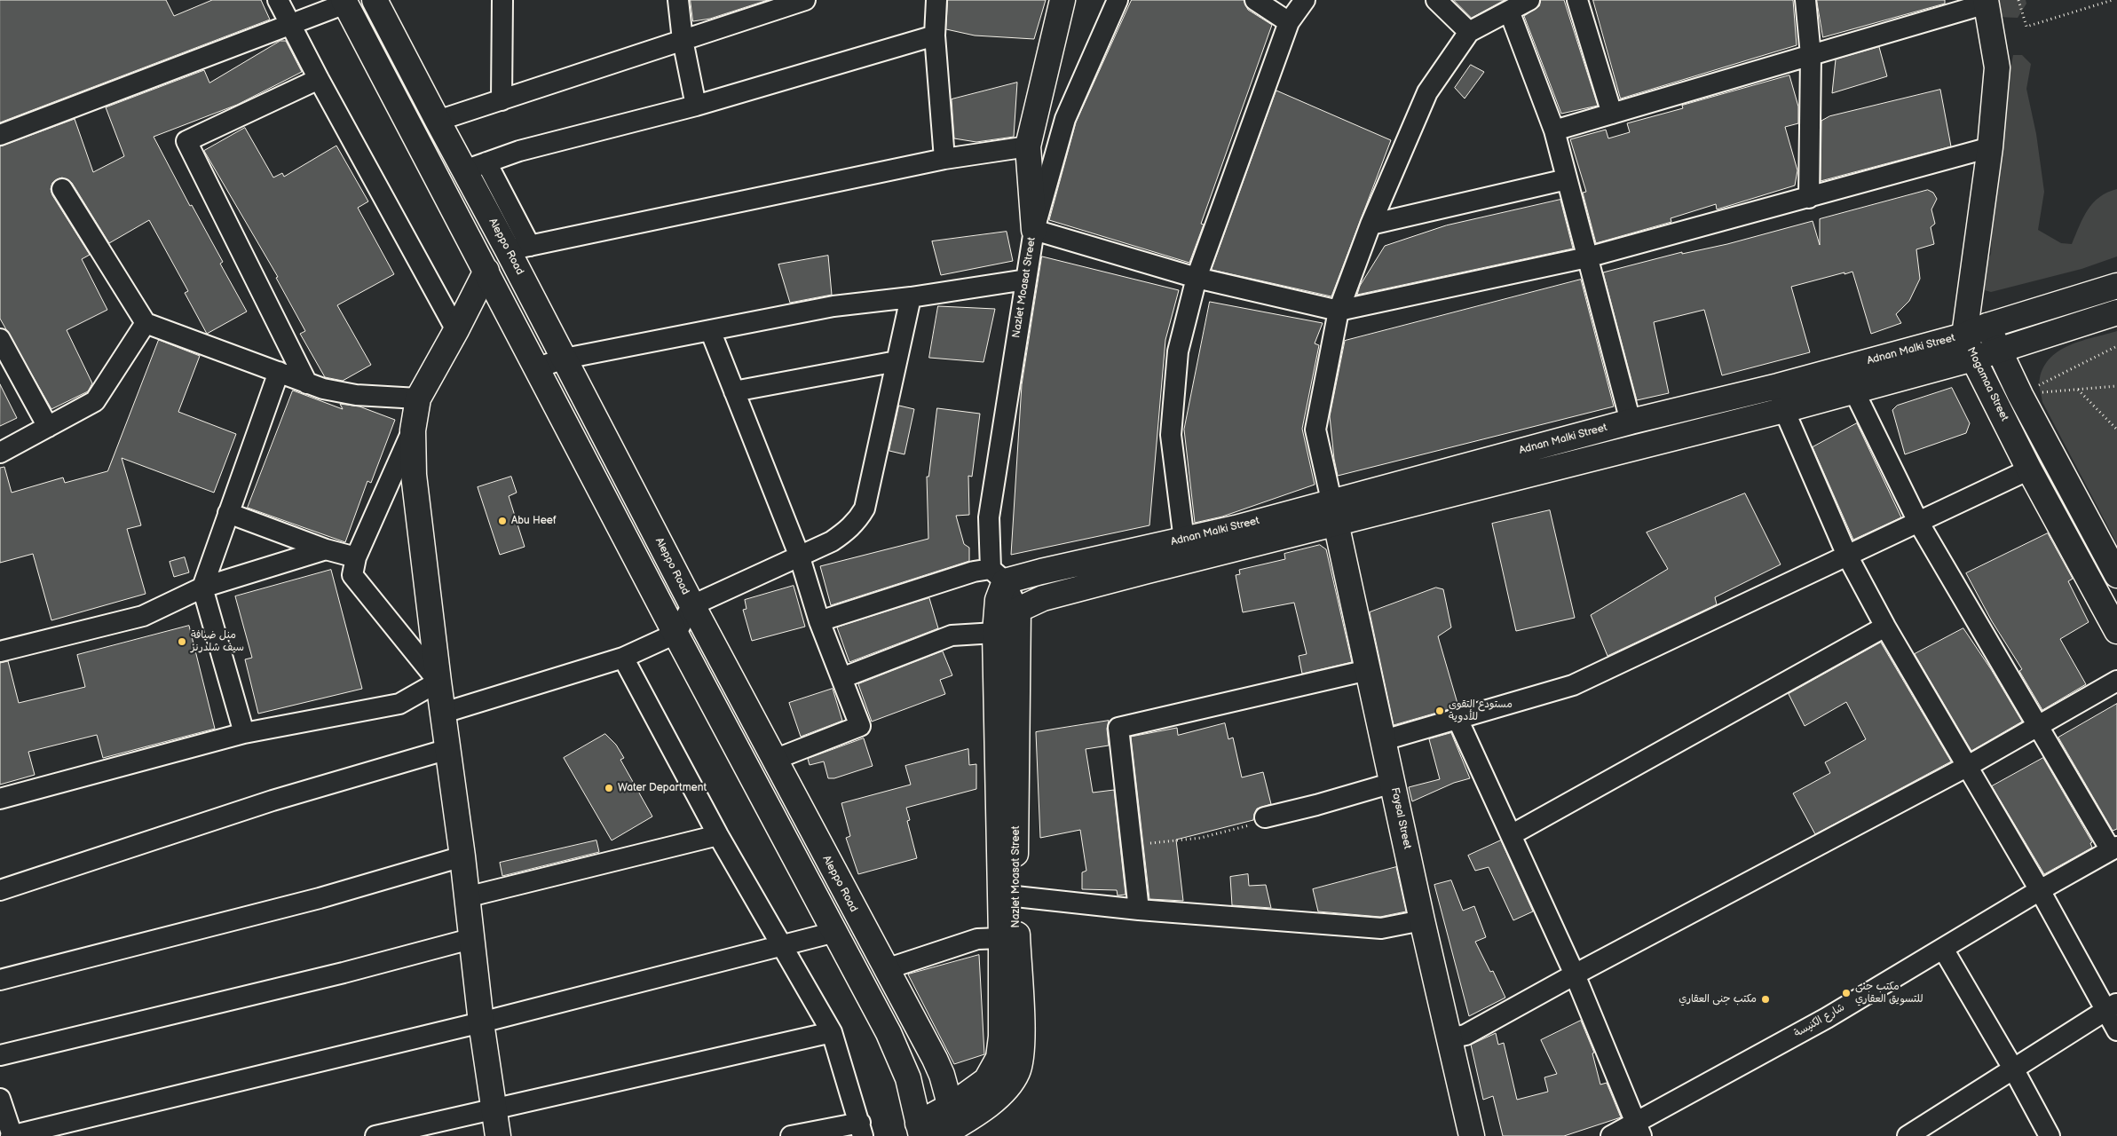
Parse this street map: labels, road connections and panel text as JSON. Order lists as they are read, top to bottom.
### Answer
{
  "streets": {
    "main road": [
      "Aleppo Road",
      "Nazlet Moasat Street",
      "Adnan Malki Street",
      "Mogamaa Street",
      "Faysal Street"
    ],
    "street": ["شارع الكنيسة"]
  },
  "crossings": [
    ["Aleppo Road", "Nazlet Moasat Street"],
    ["Nazlet Moasat Street", "Adnan Malki Street"],
    ["Adnan Malki Street", "Mogamaa Street"],
    ["Adnan Malki Street", "Faysal Street"]
  ],
  "places": [
    "Abu Heef",
    "منل ضيافة سيف شلدرنز",
    "مستودع التقوى للأدوية",
    "Water Department",
    "مكتب جنى للتسويق العقاري",
    "مكتب جنى العقاري"
  ]
}
